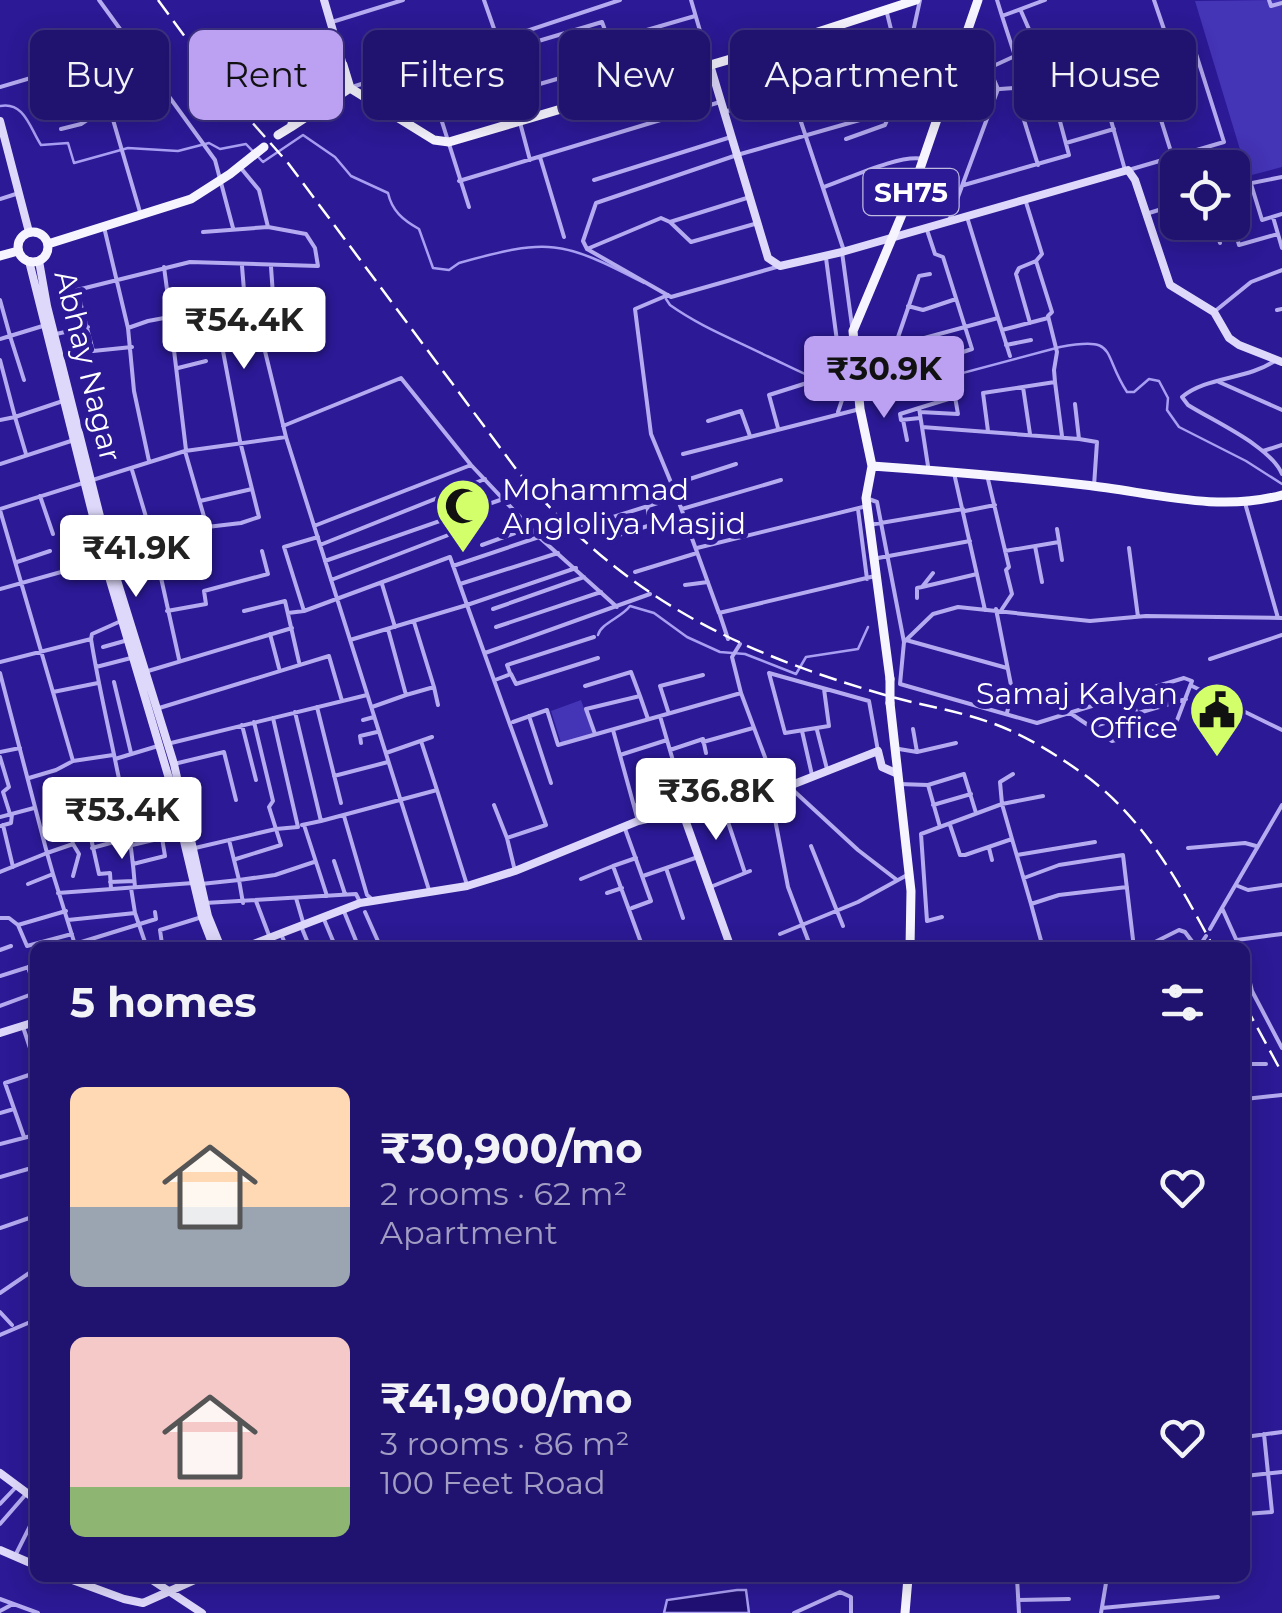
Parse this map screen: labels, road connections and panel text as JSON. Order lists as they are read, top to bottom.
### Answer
{
  "streets": {
    "main road": ["SH75"],
    "street": ["Abhay Nagar"]
  },
  "places": {
    "mosque": ["Mohammad Angloliya Masjid"],
    "public building": ["Samaj Kalyan Office"]
  },
  "page": {
    "chip": [
      "Buy",
      "Rent",
      "Filters",
      "New",
      "Apartment",
      "House"
    ],
    "price": [
      "₹54.4K",
      "₹30.9K",
      "₹41.9K",
      "₹36.8K",
      "₹53.4K"
    ],
    "heading": "5 homes",
    "list": [
      {
        "name": "₹30,900/mo",
        "note": "2 rooms · 62 m² · Apartment"
      },
      {
        "name": "₹41,900/mo",
        "note": "3 rooms · 86 m² · 100 Feet Road"
      }
    ]
  }
}
